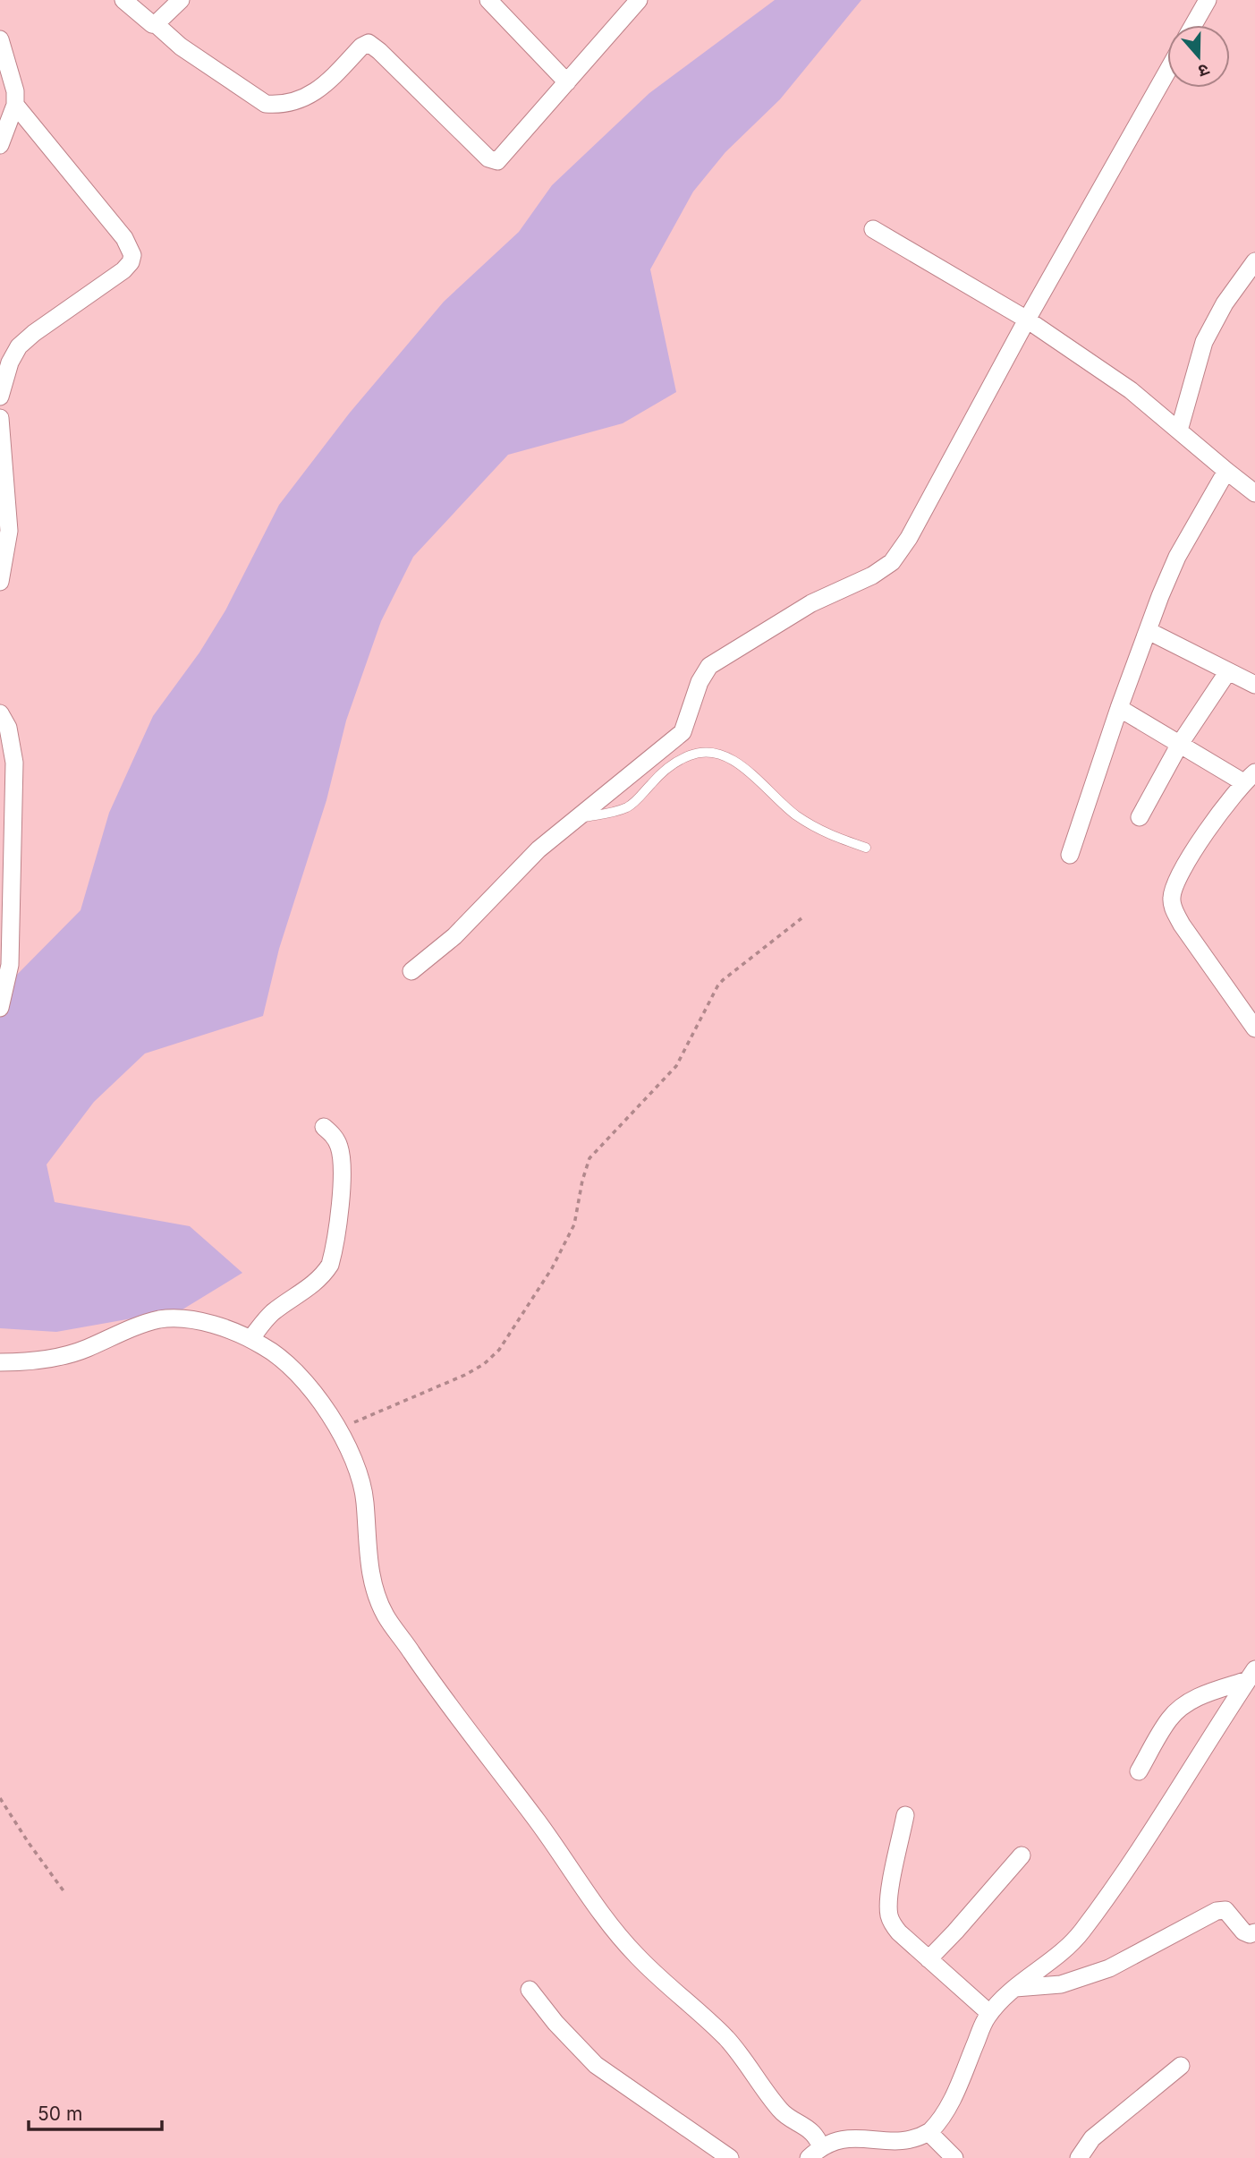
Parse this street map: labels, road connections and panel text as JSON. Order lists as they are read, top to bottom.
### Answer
{
  "scale_bar": "50 m",
  "north": "bottom"
}
